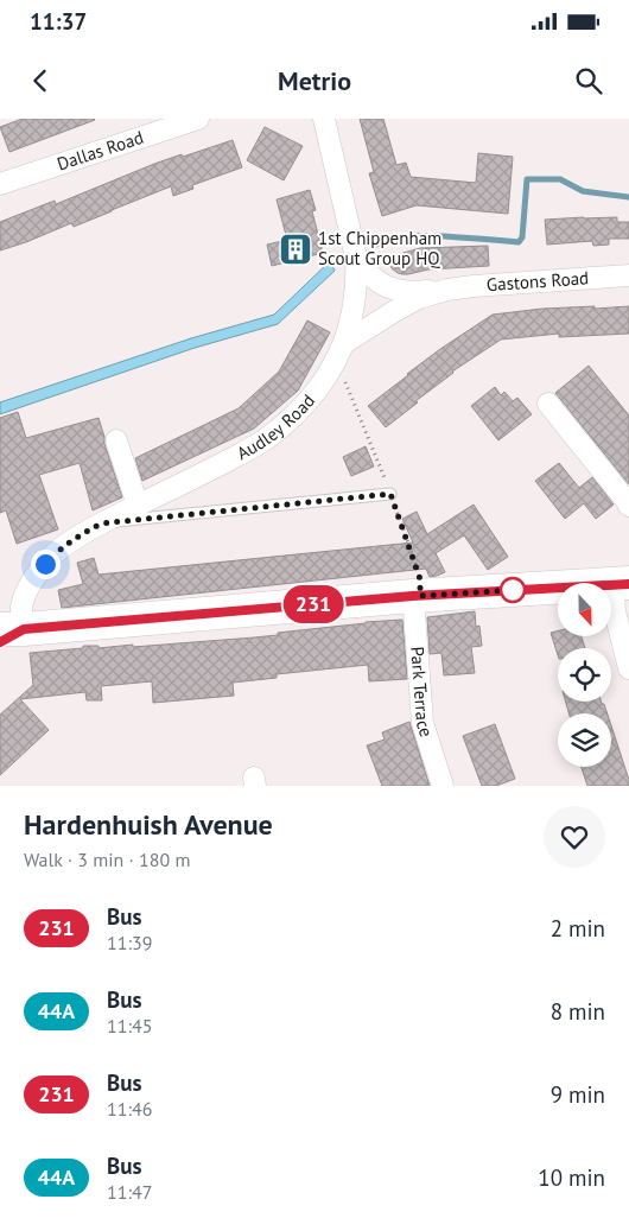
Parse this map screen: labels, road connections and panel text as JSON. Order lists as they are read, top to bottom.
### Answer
{
  "streets": {
    "street": [
      "Dallas Road",
      "Gastons Road",
      "Audley Road",
      "Park Terrace"
    ]
  },
  "crossings": [
    ["Gastons Road", "Audley Road"]
  ],
  "places": {
    "building": ["1st Chippenham Scout Group HQ"]
  },
  "lines": ["bus line 231"],
  "north": "bottom",
  "page": {
    "status": "11:37",
    "header": "Metrio",
    "on_map": "231",
    "heading": ["Hardenhuish Avenue", "Walk · 3 min · 180 m"],
    "list": [
      {
        "mark": "231",
        "name": "Bus",
        "note": "11:39",
        "value": "2 min"
      },
      {
        "mark": "44A",
        "name": "Bus",
        "note": "11:45",
        "value": "8 min"
      },
      {
        "mark": "231",
        "name": "Bus",
        "note": "11:46",
        "value": "9 min"
      },
      {
        "mark": "44A",
        "name": "Bus",
        "note": "11:47",
        "value": "10 min"
      }
    ]
  }
}
